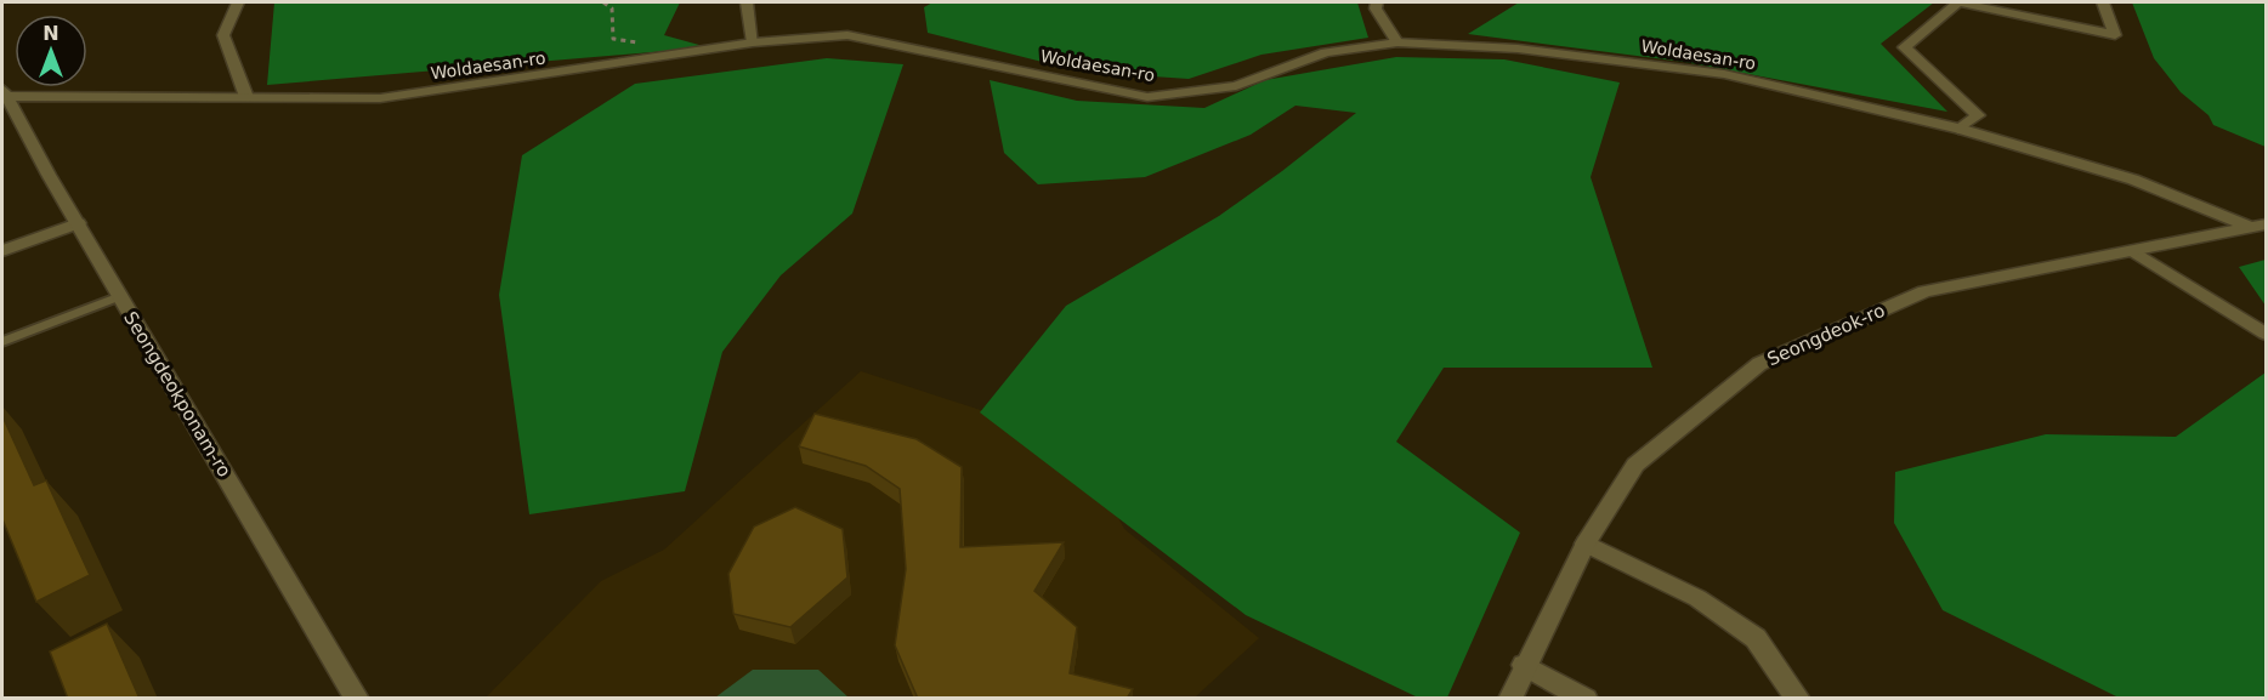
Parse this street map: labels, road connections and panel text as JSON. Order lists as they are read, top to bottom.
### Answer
{
  "streets": {
    "street": ["Woldaesan-ro", "Seongdeok-ro", "Seongdeokponam-ro"]
  },
  "crossings": [
    ["Woldaesan-ro", "Seongdeok-ro"],
    ["Woldaesan-ro", "Seongdeokponam-ro"]
  ],
  "north": "top"
}
